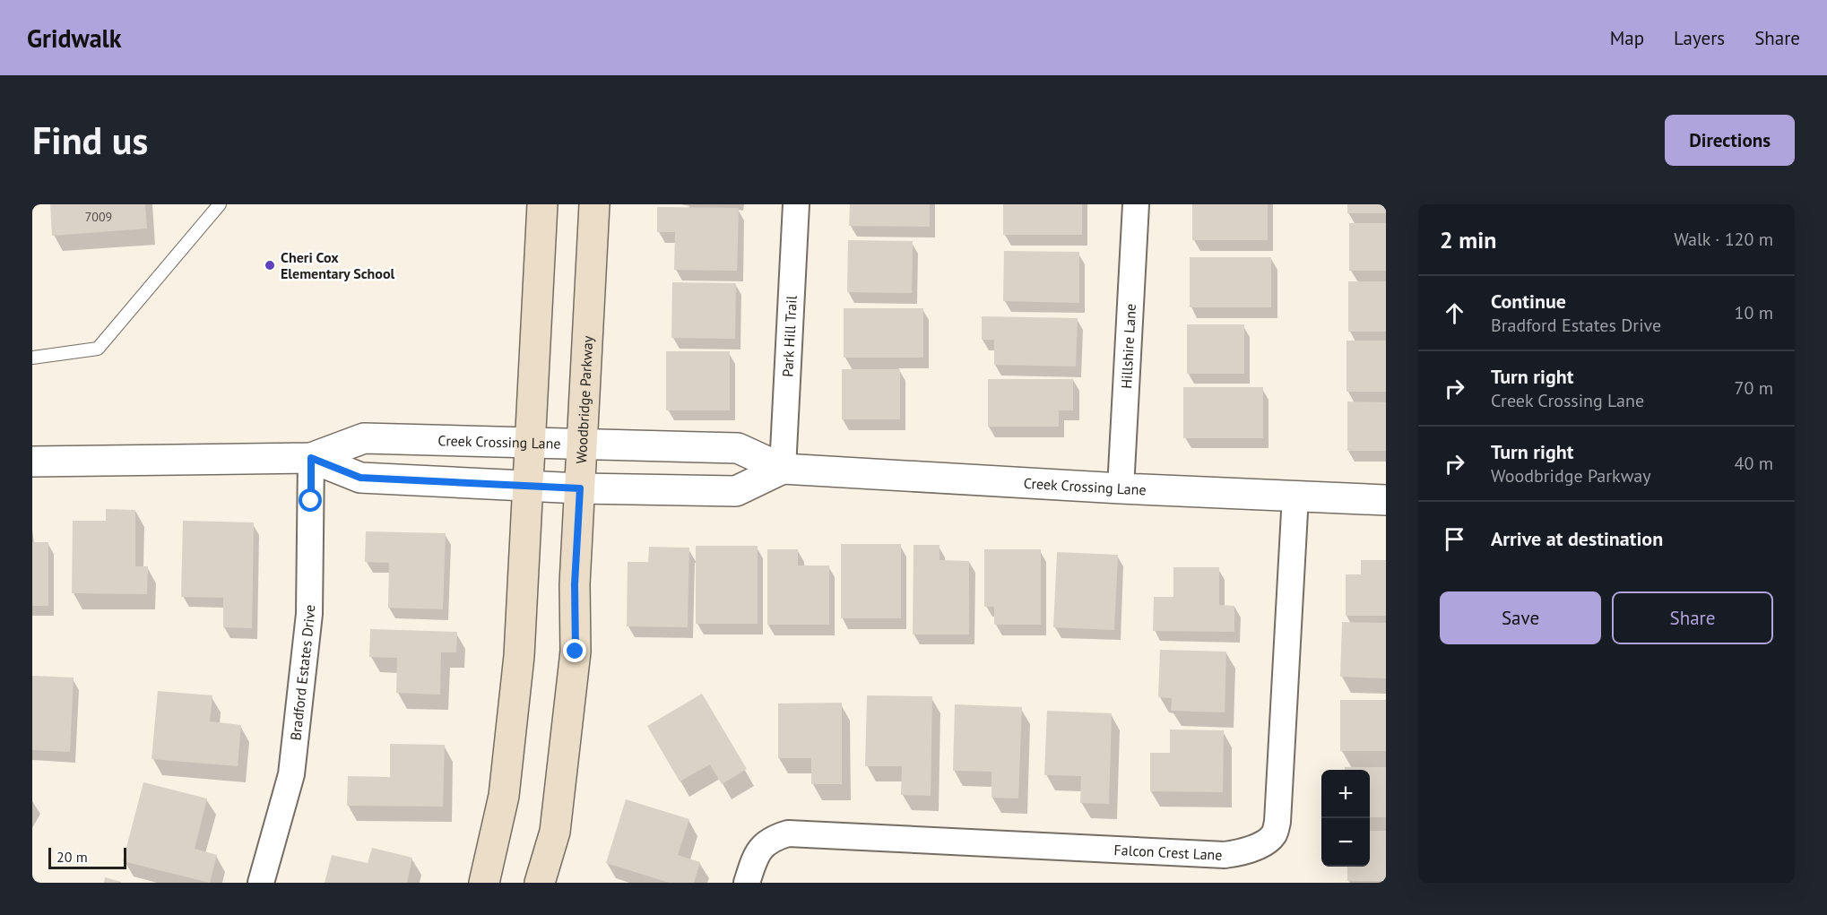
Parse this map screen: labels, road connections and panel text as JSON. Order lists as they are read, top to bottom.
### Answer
{
  "streets": {
    "main road": ["Woodbridge Parkway"],
    "street": [
      "Park Hill Trail",
      "Hillshire Lane",
      "Creek Crossing Lane",
      "Bradford Estates Drive",
      "Falcon Crest Lane"
    ]
  },
  "crossings": [
    ["Park Hill Trail", "Creek Crossing Lane"],
    ["Hillshire Lane", "Creek Crossing Lane"],
    ["Woodbridge Parkway", "Creek Crossing Lane"],
    ["Creek Crossing Lane", "Bradford Estates Drive"],
    ["Creek Crossing Lane", "Falcon Crest Lane"]
  ],
  "places": ["Cheri Cox Elementary School"],
  "house_numbers": ["7009"],
  "scale_bar": "20 m",
  "page": {
    "header": "Gridwalk",
    "nav": ["Map", "Layers", "Share"],
    "buttons": [
      "Directions",
      ["Save", "Share"]
    ],
    "title": "Find us",
    "heading": ["2 min", "Walk · 120 m"],
    "list": [
      ["Continue", "Bradford Estates Drive", "10 m"],
      ["Turn right", "Creek Crossing Lane", "70 m"],
      ["Turn right", "Woodbridge Parkway", "40 m"],
      "Arrive at destination"
    ],
    "map_buttons": ["+", "−"],
    "scale": "20 m"
  }
}
